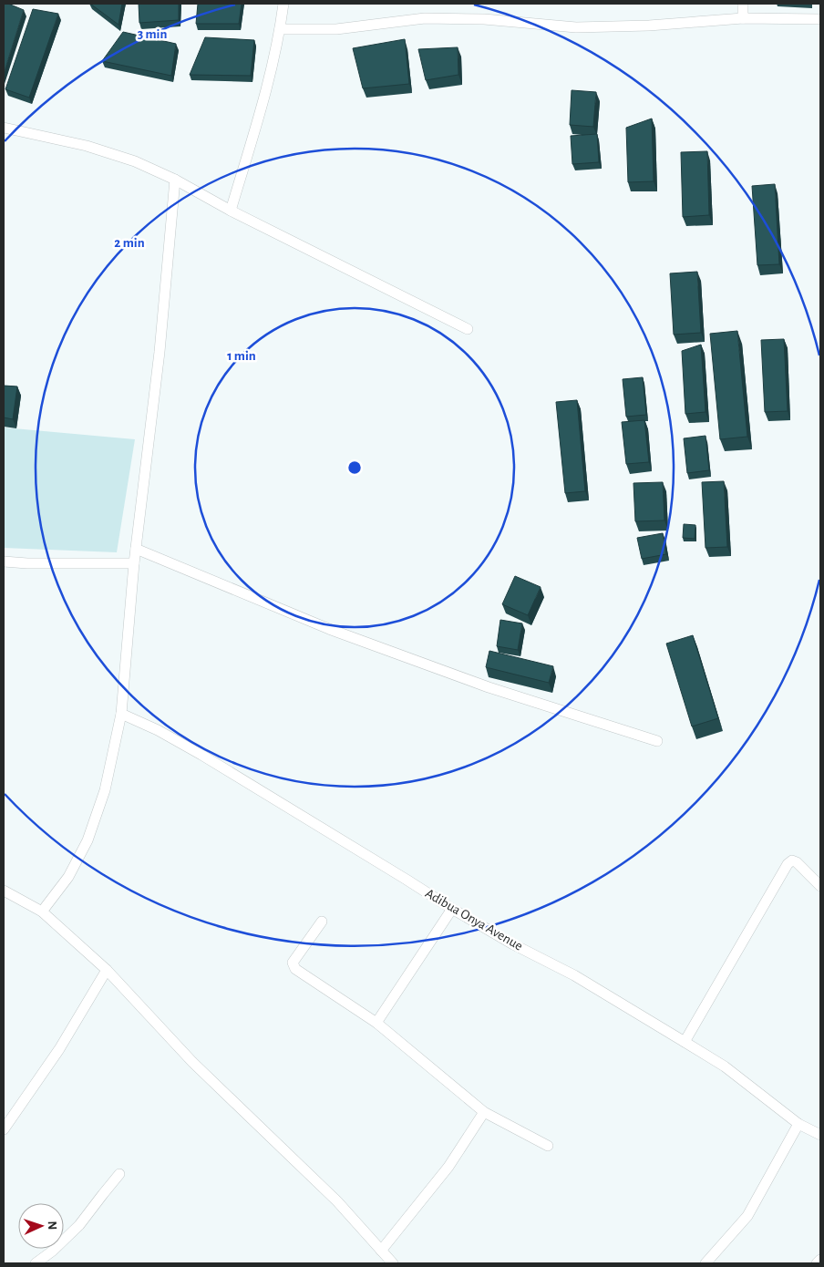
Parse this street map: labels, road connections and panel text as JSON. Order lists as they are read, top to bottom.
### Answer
{
  "streets": {
    "street": ["Adibua Onya Avenue"]
  },
  "north": "right",
  "rings": ["3 min", "2 min", "1 min"]
}
